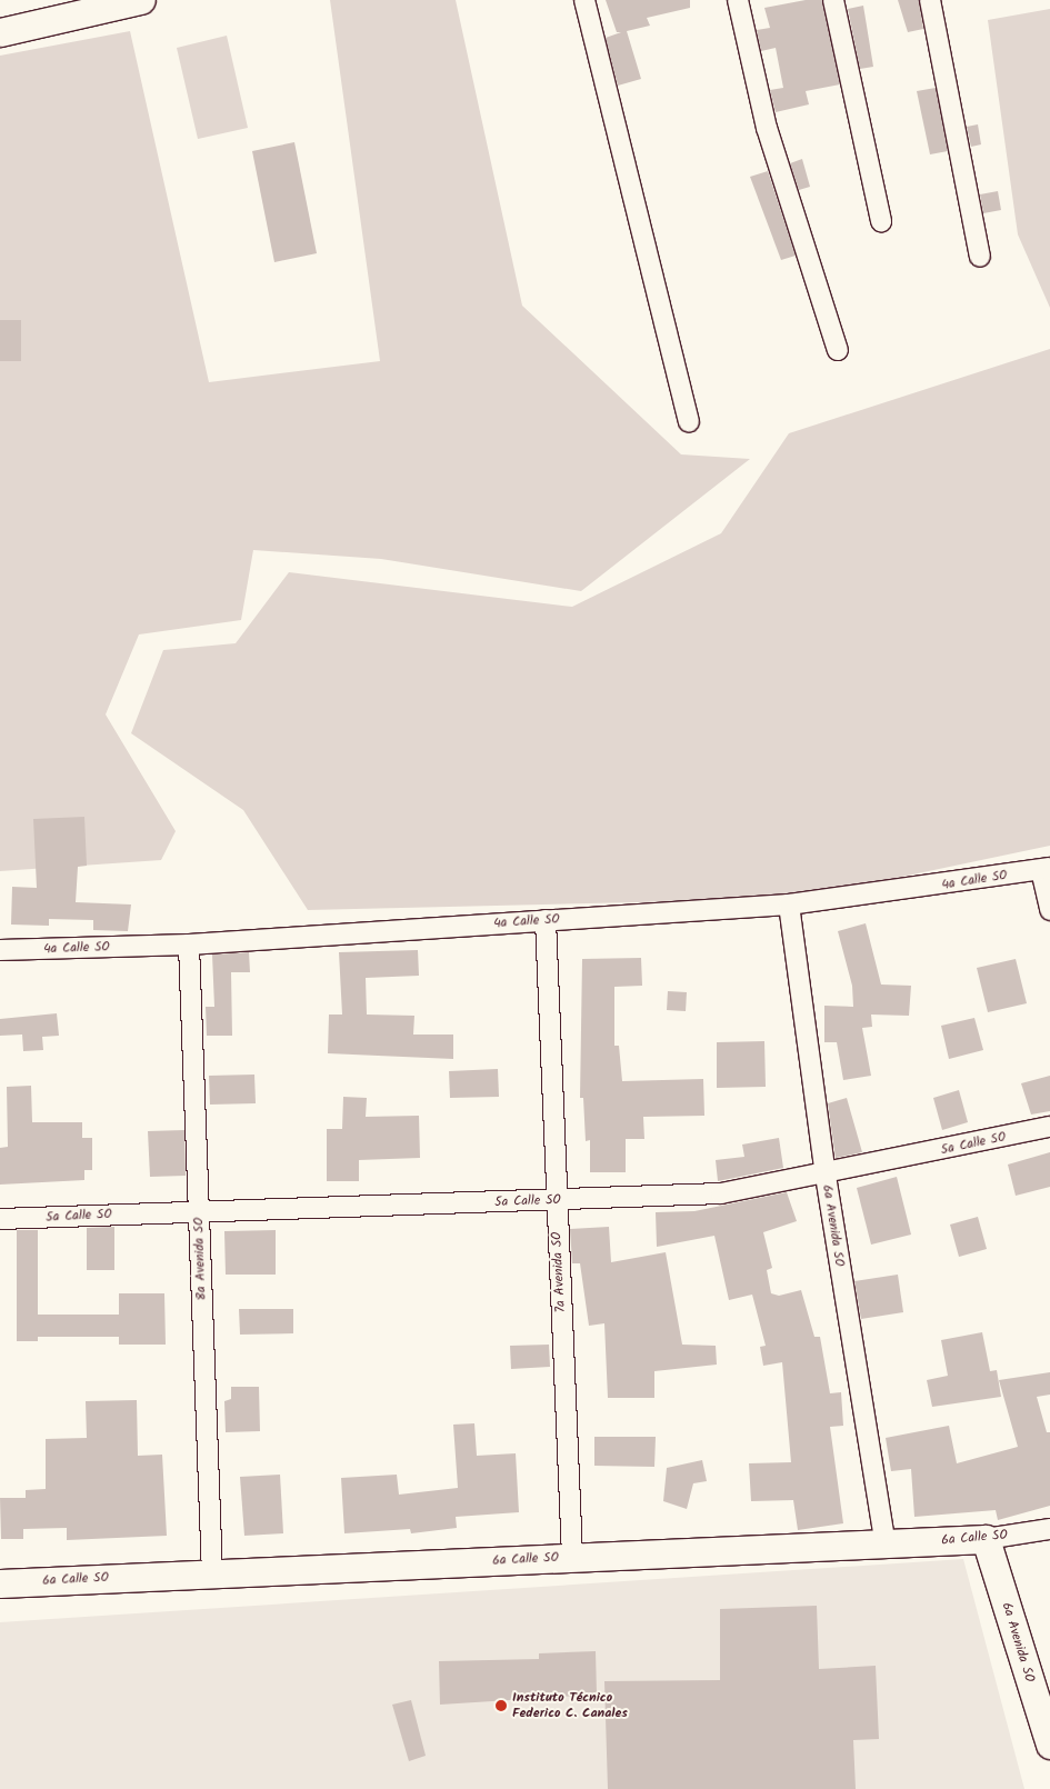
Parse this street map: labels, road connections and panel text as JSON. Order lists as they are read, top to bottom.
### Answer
{
  "streets": {
    "street": [
      "4a Calle SO",
      "5a Calle SO",
      "6a Avenida SO",
      "8a Avenida SO",
      "7a Avenida SO",
      "6a Calle SO"
    ]
  },
  "crossings": [
    ["4a Calle SO", "6a Avenida SO"],
    ["4a Calle SO", "8a Avenida SO"],
    ["4a Calle SO", "7a Avenida SO"],
    ["5a Calle SO", "6a Avenida SO"],
    ["5a Calle SO", "8a Avenida SO"],
    ["5a Calle SO", "7a Avenida SO"],
    ["6a Avenida SO", "6a Calle SO"],
    ["8a Avenida SO", "6a Calle SO"],
    ["7a Avenida SO", "6a Calle SO"]
  ],
  "places": ["Instituto Técnico Federico C. Canales"]
}
